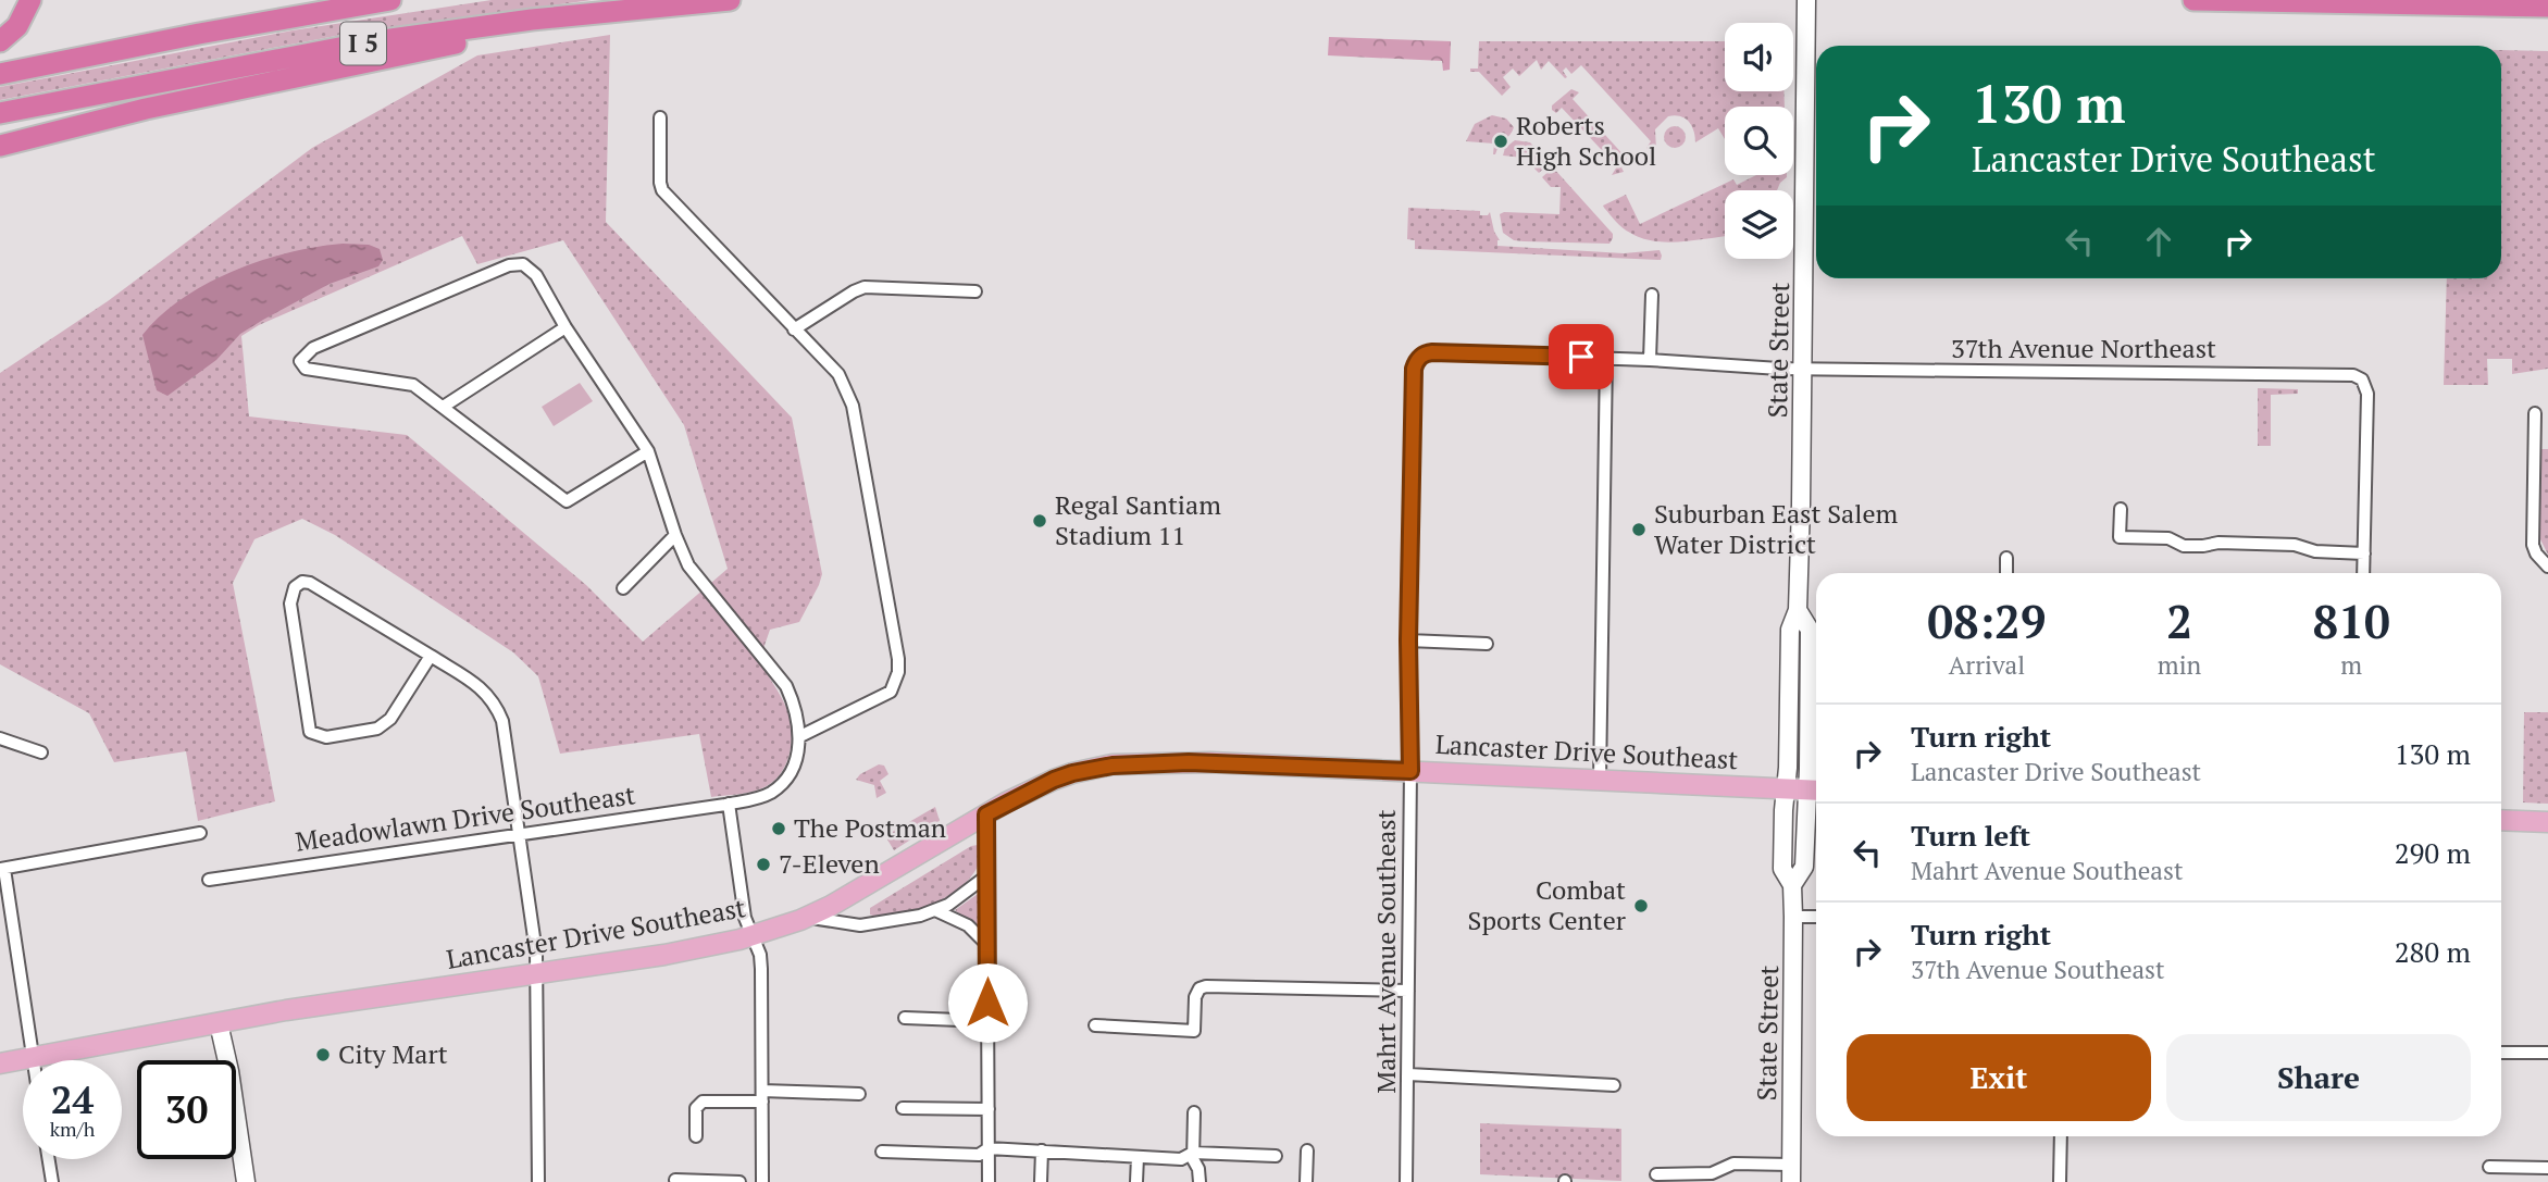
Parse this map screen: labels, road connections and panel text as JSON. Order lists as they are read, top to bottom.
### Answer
{
  "streets": {
    "highway": ["I 5"],
    "main road": ["State Street", "Lancaster Drive Southeast"],
    "street": ["37th Avenue Northeast", "Meadowlawn Drive Southeast", "Mahrt Avenue Southeast"]
  },
  "crossings": [
    ["37th Avenue Northeast", "State Street"],
    ["37th Avenue Northeast", "Mahrt Avenue Southeast"],
    ["State Street", "Lancaster Drive Southeast"],
    ["Lancaster Drive Southeast", "Mahrt Avenue Southeast"]
  ],
  "places": [
    "Roberts High School",
    "Regal Santiam Stadium 11",
    "Suburban East Salem Water District",
    "The Postman",
    "7-Eleven",
    "Combat Sports Center",
    "City Mart"
  ],
  "page": {
    "turn": ["130 m", "Lancaster Drive Southeast"],
    "eta": [
      "08:29",
      "Arrival",
      "2",
      "min",
      "810",
      "m"
    ],
    "list": [
      {
        "name": "Turn right",
        "note": "Lancaster Drive Southeast",
        "value": "130 m"
      },
      {
        "name": "Turn left",
        "note": "Mahrt Avenue Southeast",
        "value": "290 m"
      },
      {
        "name": "Turn right",
        "note": "37th Avenue Southeast",
        "value": "280 m"
      }
    ],
    "buttons": ["Exit", "Share"],
    "speed": "24 km/h",
    "limit": "30"
  }
}
